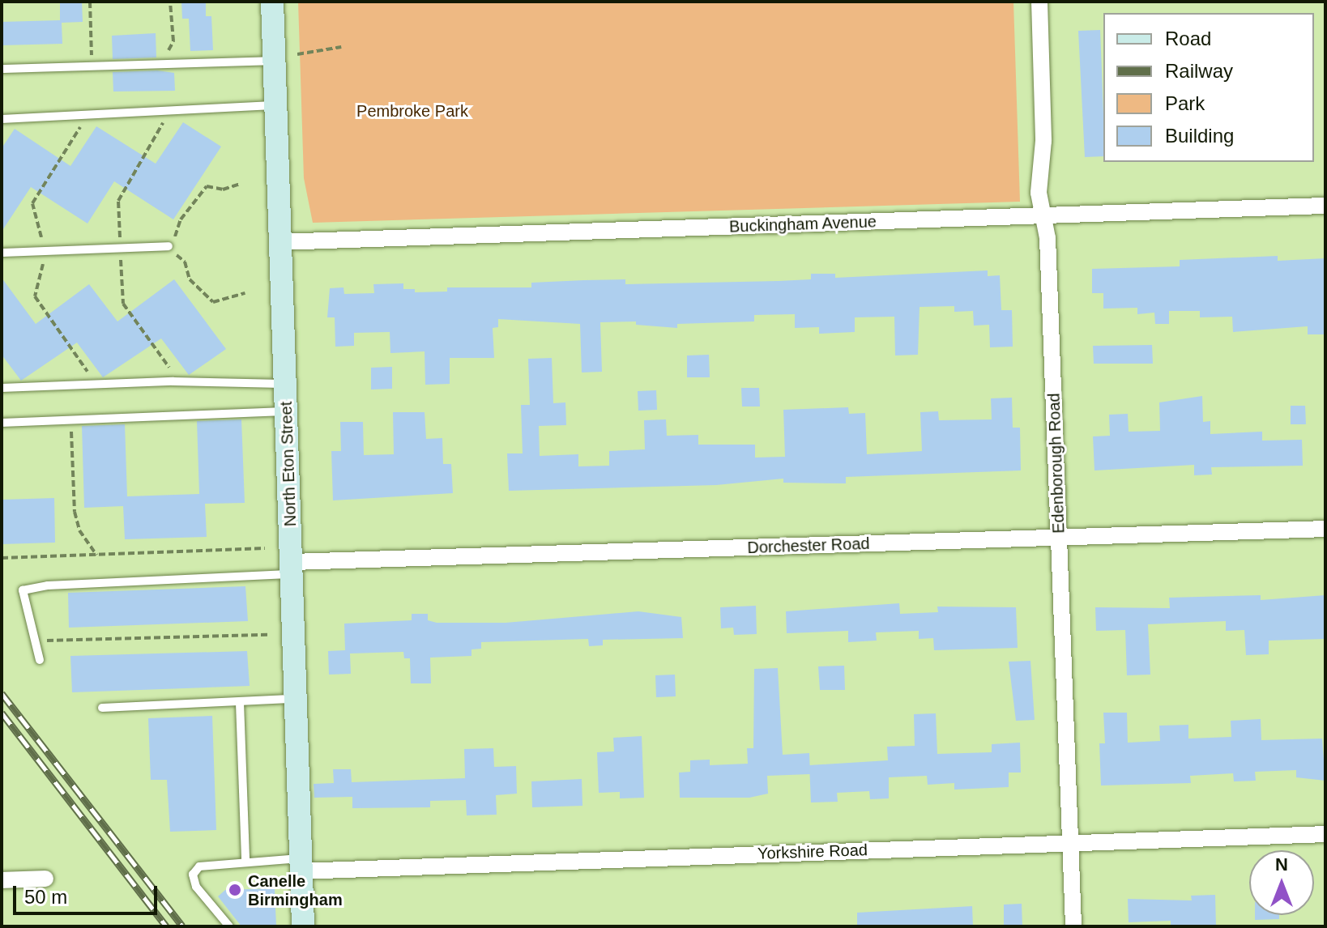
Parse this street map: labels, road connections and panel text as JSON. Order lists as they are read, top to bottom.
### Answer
{
  "streets": {
    "street": [
      "Buckingham Avenue",
      "Edenborough Road",
      "North Eton Street",
      "Dorchester Road",
      "Yorkshire Road"
    ]
  },
  "crossings": [
    ["Buckingham Avenue", "Edenborough Road"],
    ["Buckingham Avenue", "North Eton Street"],
    ["Edenborough Road", "Dorchester Road"],
    ["Edenborough Road", "Yorkshire Road"],
    ["North Eton Street", "Dorchester Road"],
    ["North Eton Street", "Yorkshire Road"]
  ],
  "parks": ["Pembroke Park"],
  "places": ["Canelle Birmingham"],
  "legend": [
    "Road",
    "Railway",
    "Park",
    "Building"
  ],
  "scale_bar": "50 m",
  "north": "top"
}
